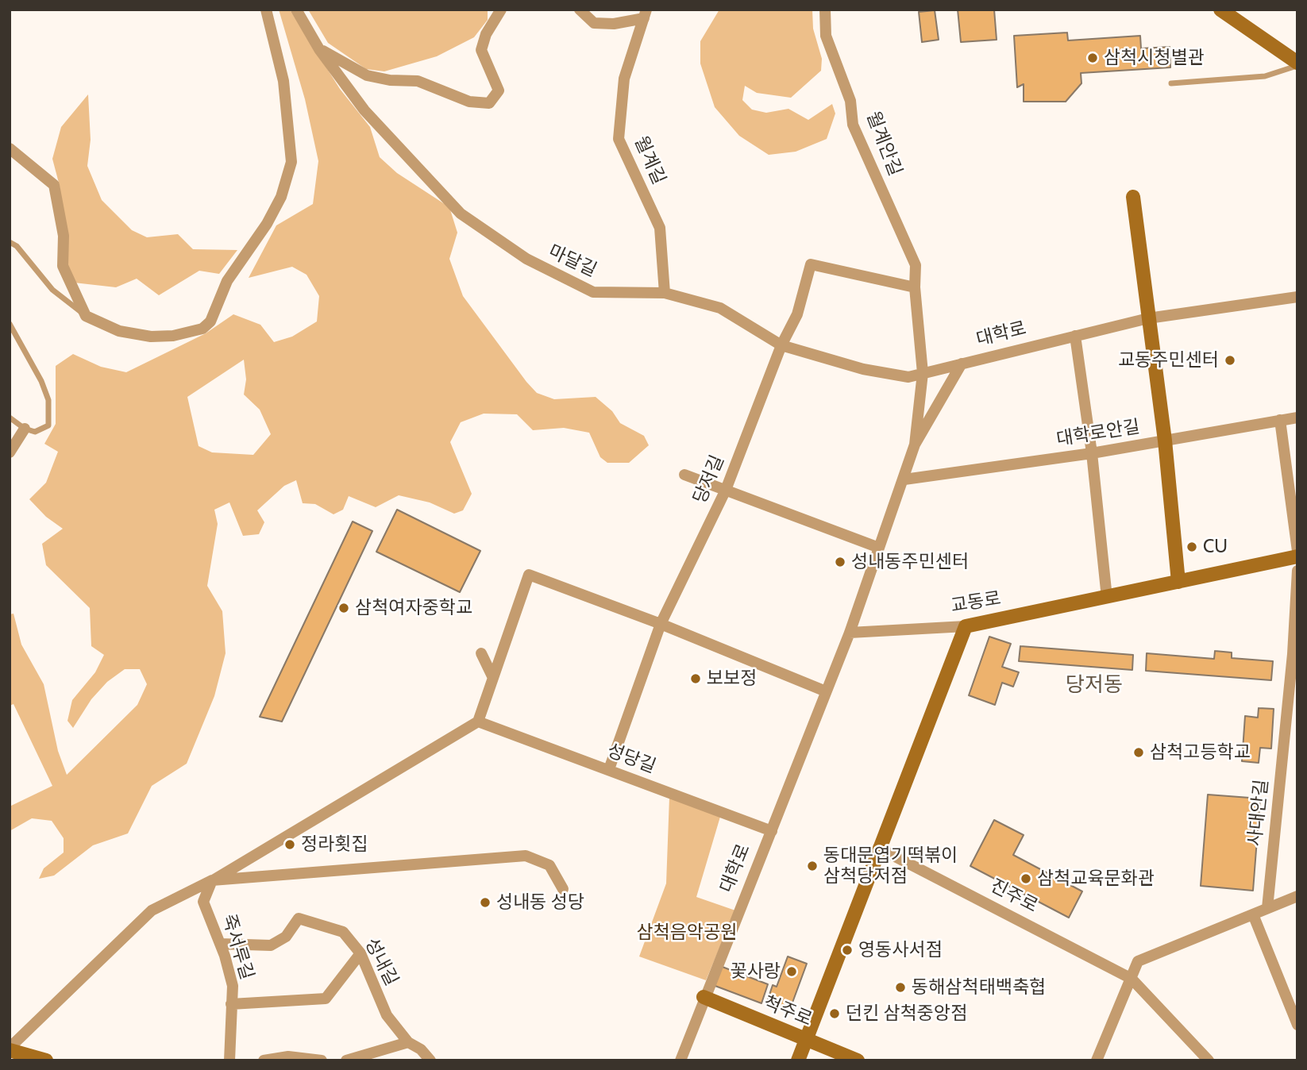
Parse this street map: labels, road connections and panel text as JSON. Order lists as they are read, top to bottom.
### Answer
{
  "streets": {
    "street": [
      "월계안길",
      "월계길",
      "마달길",
      "대학로",
      "대학로안길",
      "당저길",
      "교동로",
      "성당길",
      "사대안길",
      "진주로",
      "죽서루길",
      "성내길",
      "척주로"
    ]
  },
  "crossings": [
    ["월계안길", "마달길"],
    ["월계안길", "대학로"],
    ["월계길", "마달길"],
    ["마달길", "대학로"],
    ["마달길", "당저길"],
    ["대학로", "대학로안길"],
    ["대학로", "교동로"],
    ["대학로", "성당길"],
    ["대학로", "척주로"],
    ["당저길", "성당길"],
    ["죽서루길", "성내길"]
  ],
  "districts": ["당저동"],
  "parks": ["삼척음악공원"],
  "places": [
    "삼척시청별관",
    "교동주민센터",
    "CU",
    "성내동주민센터",
    "삼척여자중학교",
    "보보정",
    "삼척고등학교",
    "정라횟집",
    "동대문엽기떡볶이 삼척당저점",
    "삼척교육문화관",
    "성내동 성당",
    "영동사서점",
    "꽃사랑",
    "동해삼척태백축협",
    "던킨 삼척중앙점"
  ]
}
